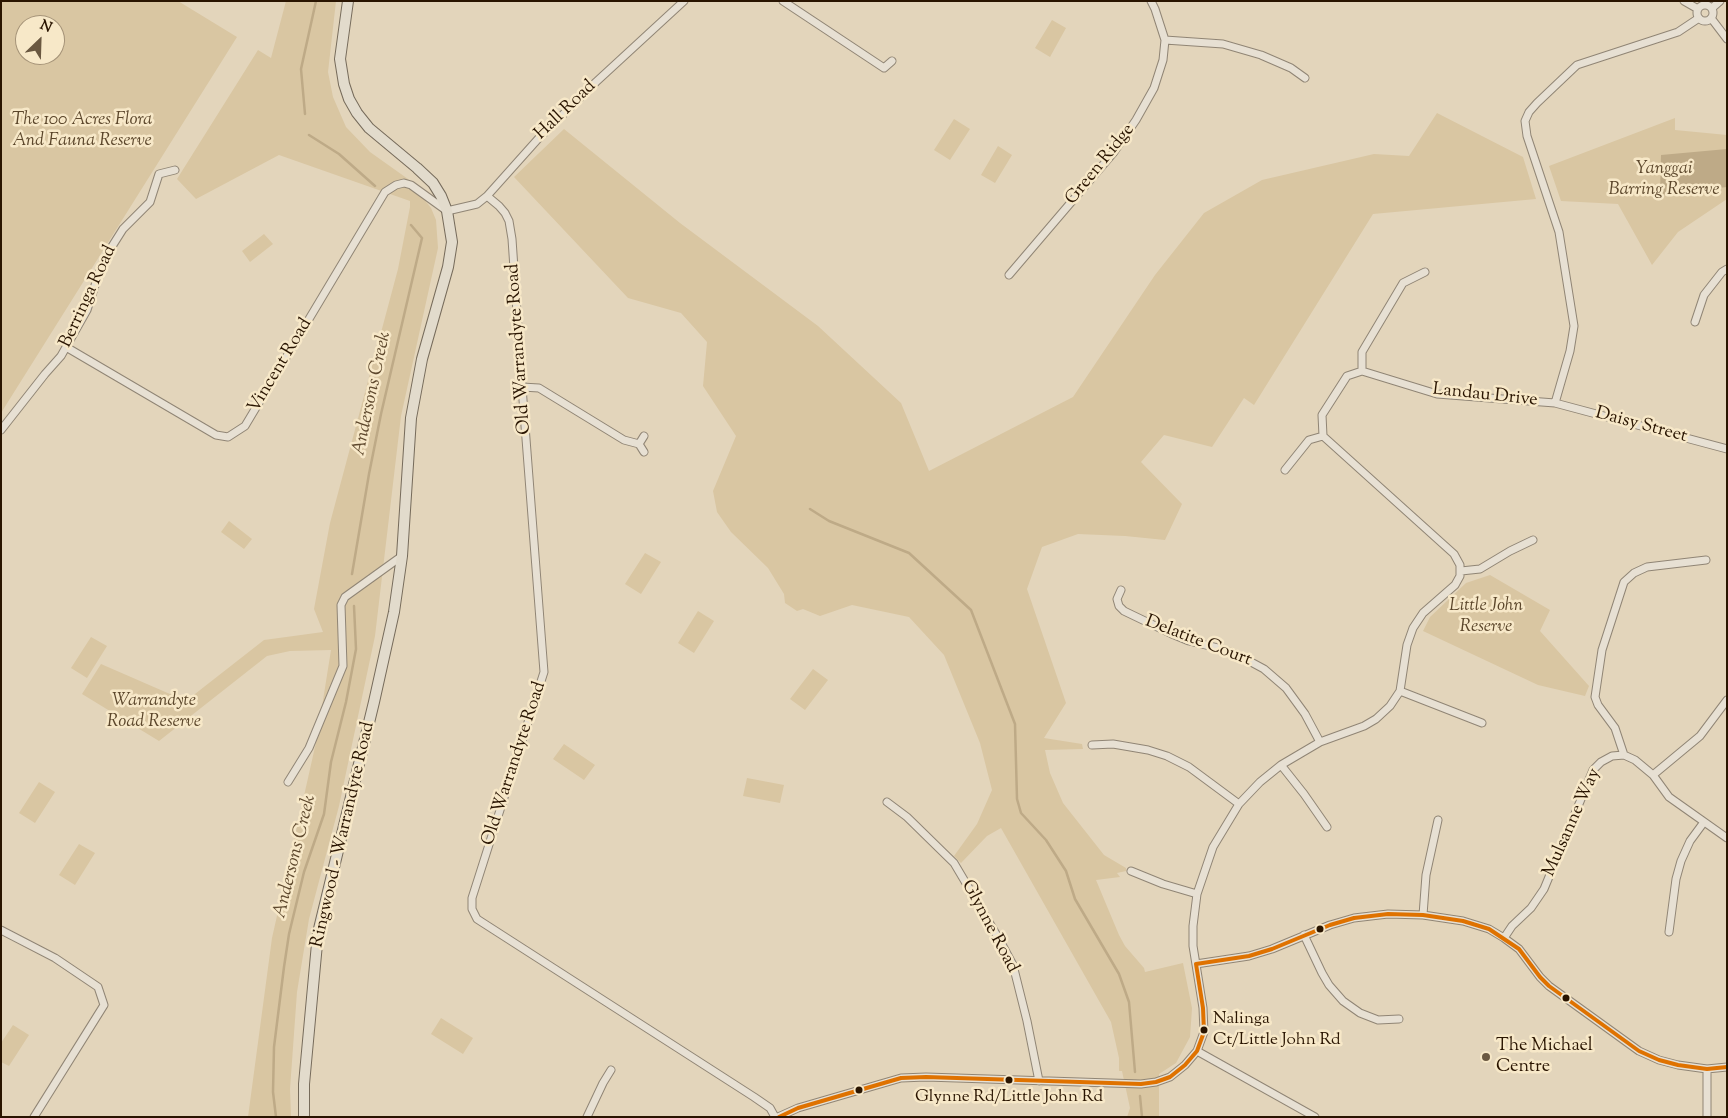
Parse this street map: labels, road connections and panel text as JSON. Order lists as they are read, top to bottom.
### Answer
{
  "streets": {
    "main road": ["Ringwood - Warrandyte Road"],
    "street": [
      "Hall Road",
      "Green Ridge",
      "Berringa Road",
      "Old Warrandyte Road",
      "Vincent Road",
      "Landau Drive",
      "Daisy Street",
      "Delatite Court",
      "Mulsanne Way",
      "Glynne Road"
    ]
  },
  "crossings": [
    ["Hall Road", "Old Warrandyte Road"],
    ["Hall Road", "Vincent Road"],
    ["Hall Road", "Ringwood - Warrandyte Road"],
    ["Berringa Road", "Vincent Road"],
    ["Vincent Road", "Ringwood - Warrandyte Road"],
    ["Landau Drive", "Daisy Street"]
  ],
  "water": ["Andersons Creek"],
  "parks": [
    "The 100 Acres Flora And Fauna Reserve",
    "Yanggai Barring Reserve",
    "Little John Reserve",
    "Warrandyte Road Reserve"
  ],
  "places": ["Nalinga Ct/Little John Rd", "The Michael Centre", "Glynne Rd/Little John Rd"],
  "north": "top right"
}
